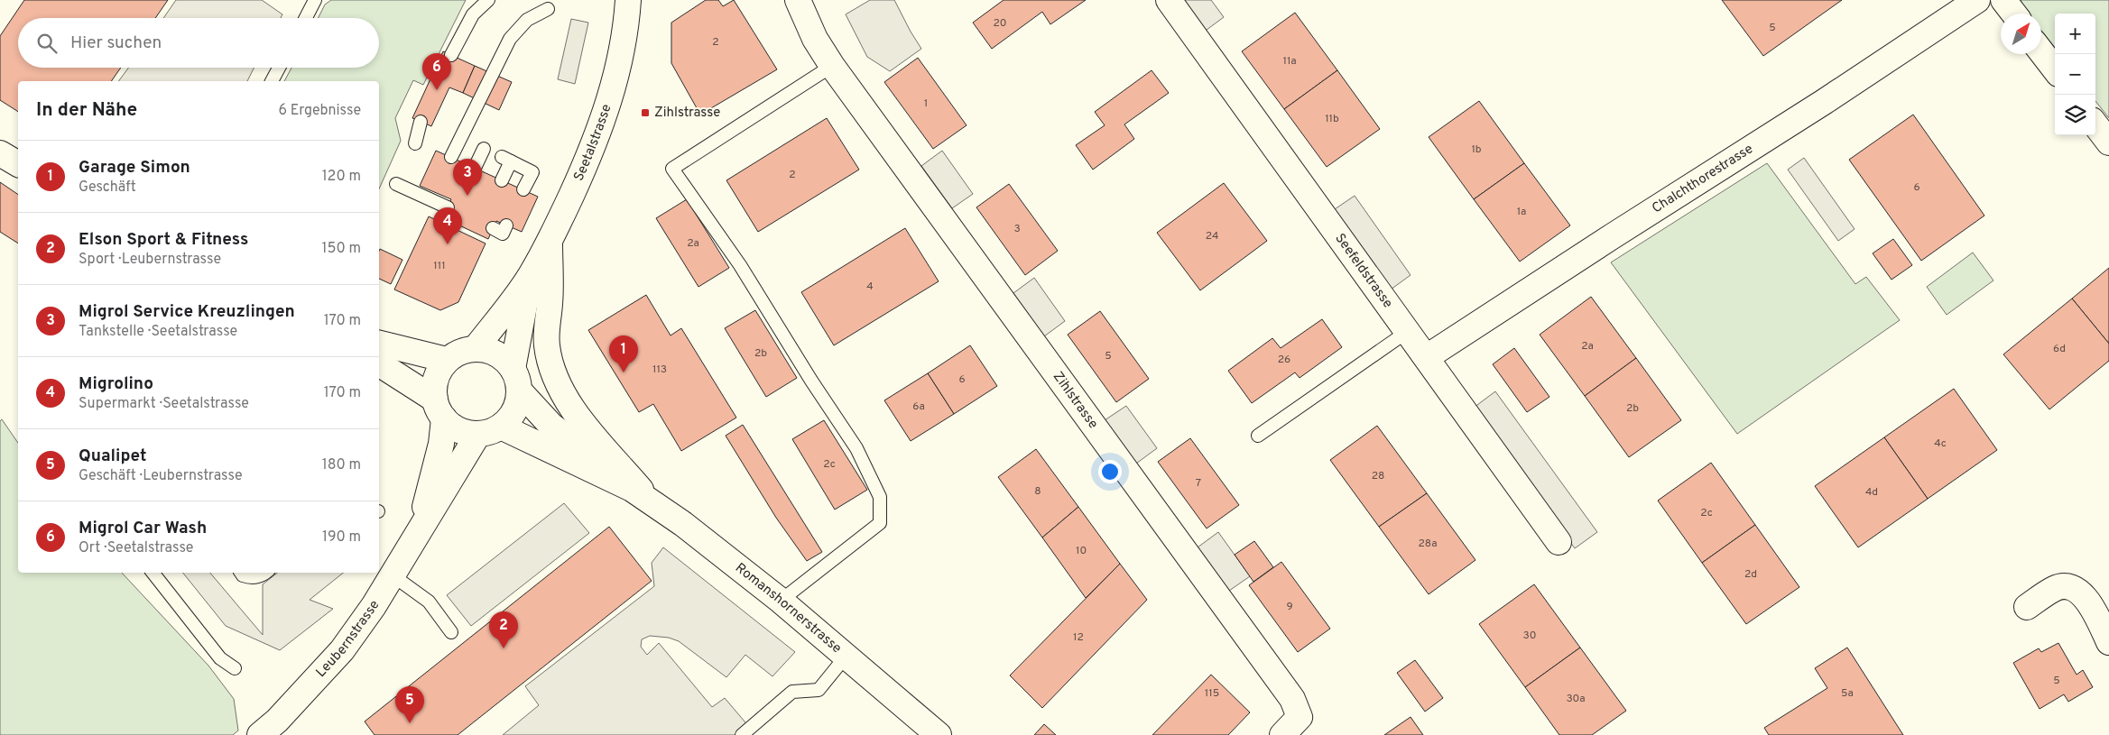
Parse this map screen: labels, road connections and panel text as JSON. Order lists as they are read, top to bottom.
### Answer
{
  "streets": {
    "street": [
      "Seetalstrasse",
      "Chalchthorestrasse",
      "Seefeldstrasse",
      "Zihlstrasse",
      "Romanshornerstrasse",
      "Leubernstrasse"
    ]
  },
  "crossings": [
    ["Seetalstrasse", "Romanshornerstrasse"],
    ["Seetalstrasse", "Leubernstrasse"],
    ["Chalchthorestrasse", "Seefeldstrasse"],
    ["Romanshornerstrasse", "Leubernstrasse"]
  ],
  "places": {
    "transit": ["Zihlstrasse"]
  },
  "house_numbers": [
    "20",
    "5",
    "2",
    "11a",
    "1",
    "11b",
    "1b",
    "2",
    "6",
    "1a",
    "3",
    "24",
    "2a",
    "111",
    "4",
    "2a",
    "6d",
    "2b",
    "5",
    "26",
    "113",
    "6",
    "6a",
    "2b",
    "4c",
    "2c",
    "28",
    "7",
    "8",
    "4d",
    "2c",
    "28a",
    "10",
    "2d",
    "9",
    "30",
    "12",
    "5",
    "115",
    "5a",
    "30a"
  ],
  "north": "top right",
  "page": {
    "map_buttons": ["+", "−"],
    "search": "Hier suchen",
    "pins": [
      "6",
      "3",
      "4",
      "1",
      "2",
      "5"
    ],
    "heading": ["In der Nähe", "6 Ergebnisse"],
    "list": [
      {
        "mark": "1",
        "name": "Garage Simon",
        "note": "Geschäft",
        "value": "120 m"
      },
      {
        "mark": "2",
        "name": "Elson Sport & Fitness",
        "note": "Sport · Leubernstrasse",
        "value": "150 m"
      },
      {
        "mark": "3",
        "name": "Migrol Service Kreuzlingen",
        "note": "Tankstelle · Seetalstrasse",
        "value": "170 m"
      },
      {
        "mark": "4",
        "name": "Migrolino",
        "note": "Supermarkt · Seetalstrasse",
        "value": "170 m"
      },
      {
        "mark": "5",
        "name": "Qualipet",
        "note": "Geschäft · Leubernstrasse",
        "value": "180 m"
      },
      {
        "mark": "6",
        "name": "Migrol Car Wash",
        "note": "Ort · Seetalstrasse",
        "value": "190 m"
      }
    ]
  }
}
